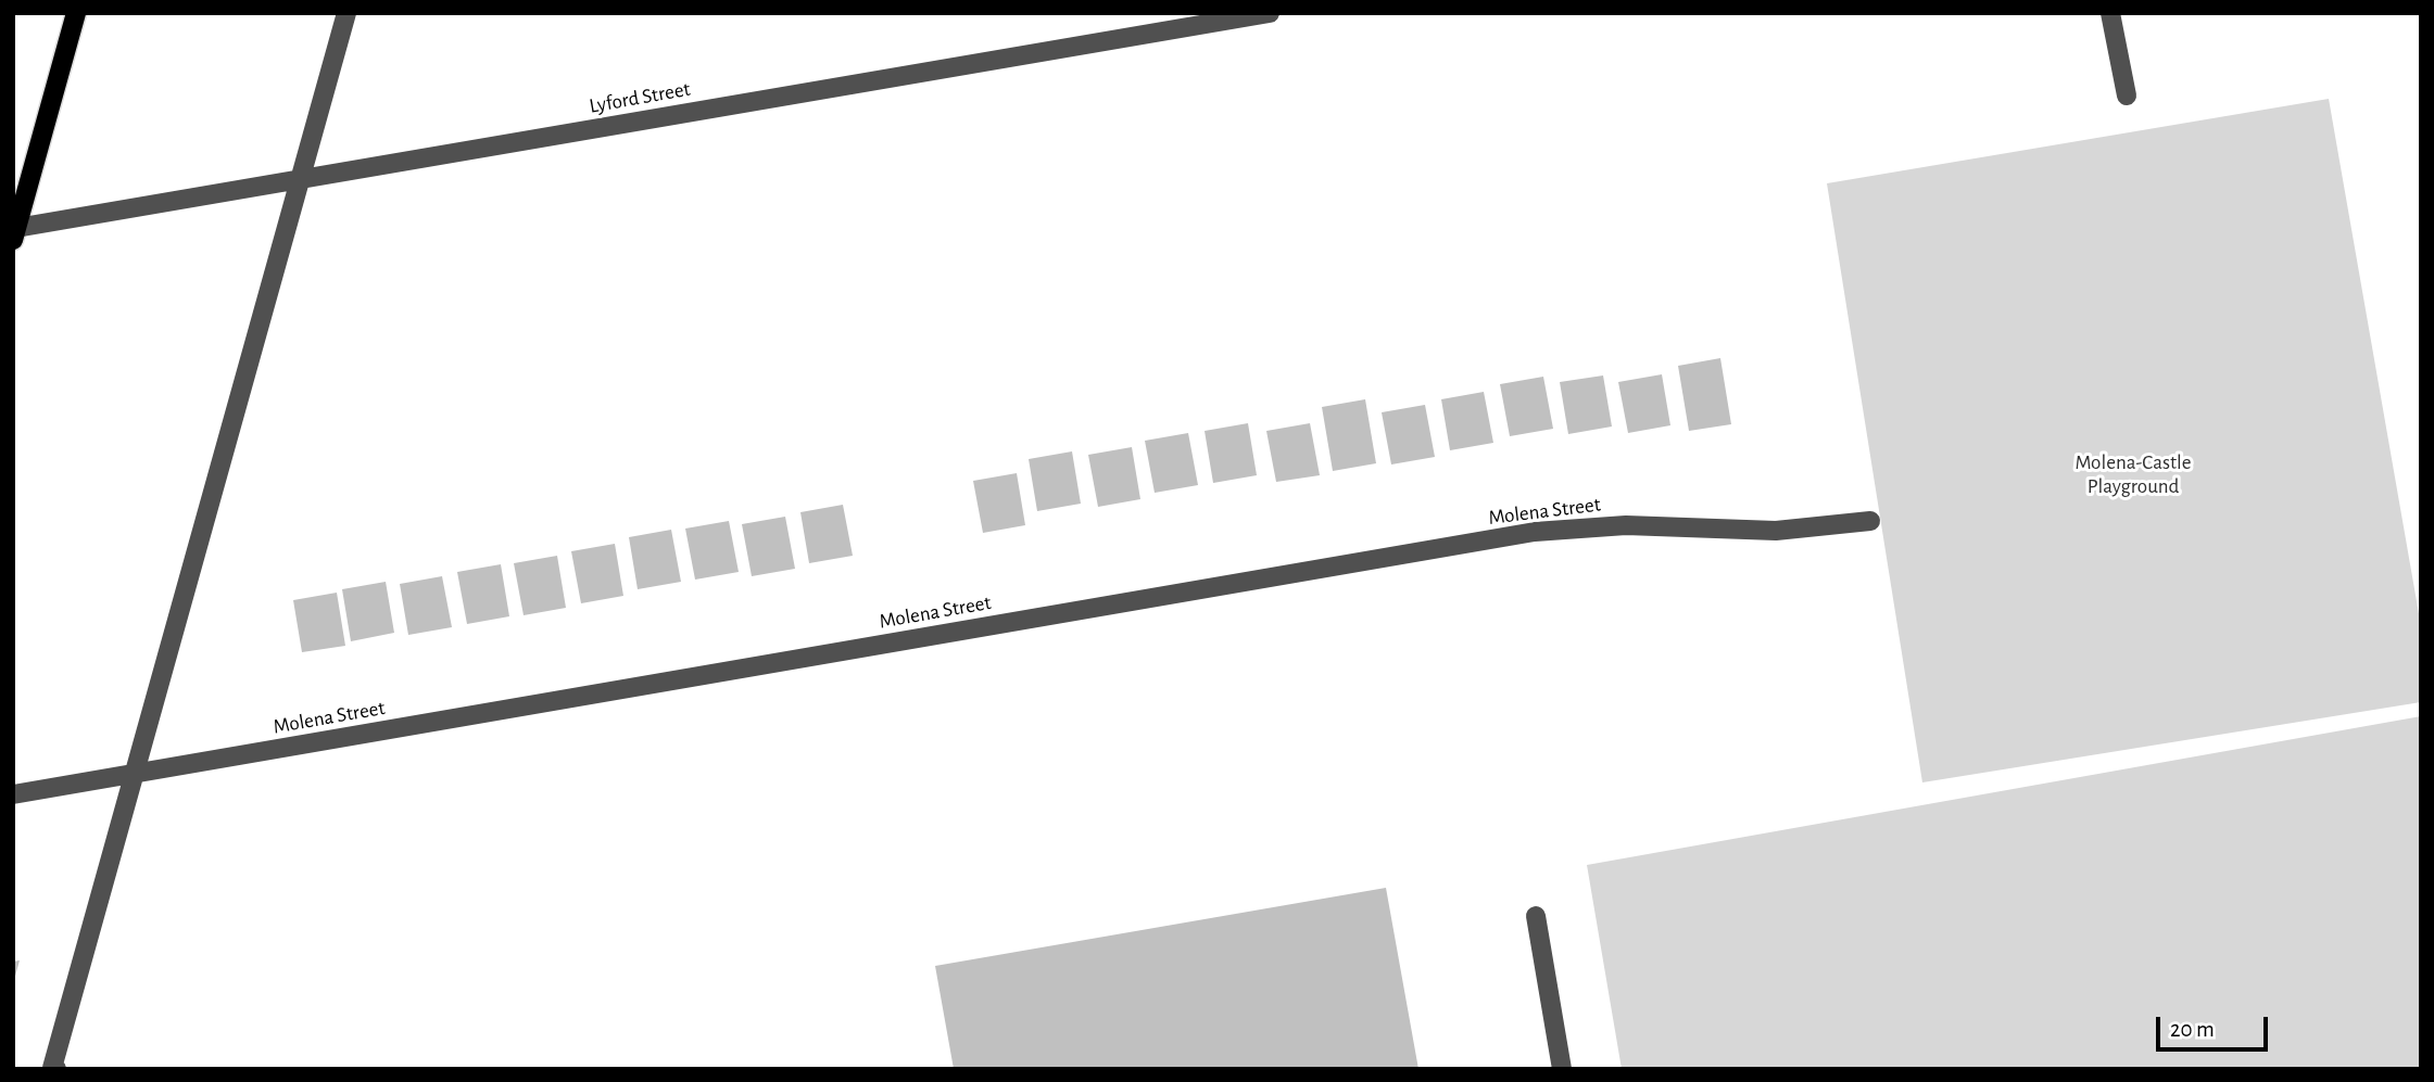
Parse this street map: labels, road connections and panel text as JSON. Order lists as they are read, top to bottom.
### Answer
{
  "streets": {
    "street": ["Lyford Street", "Molena Street"]
  },
  "parks": ["Molena-Castle Playground"],
  "scale_bar": "20 m"
}
